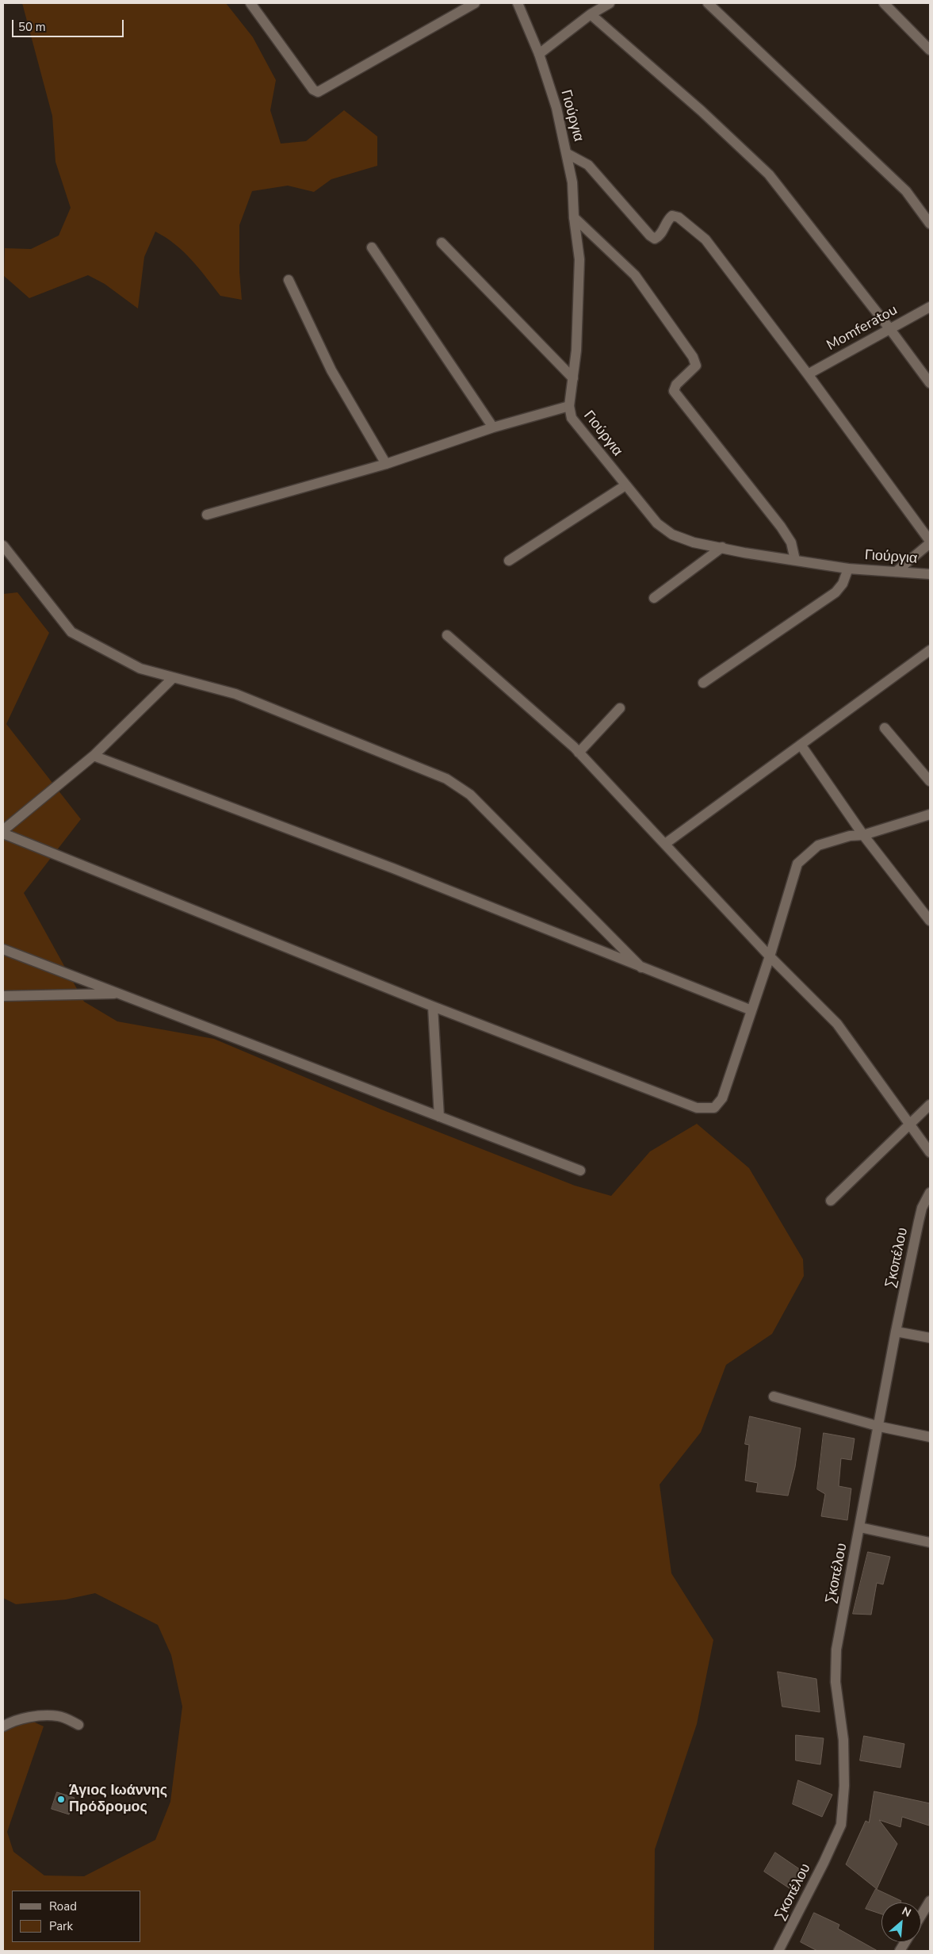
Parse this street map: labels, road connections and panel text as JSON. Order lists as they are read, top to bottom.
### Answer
{
  "streets": {
    "street": ["Γιούργια", "Momferatou", "Σκοπέλου"]
  },
  "places": ["Άγιος Ιωάννης Πρόδρομος"],
  "legend": ["Road", "Park"],
  "scale_bar": "50 m",
  "north": "top right"
}
